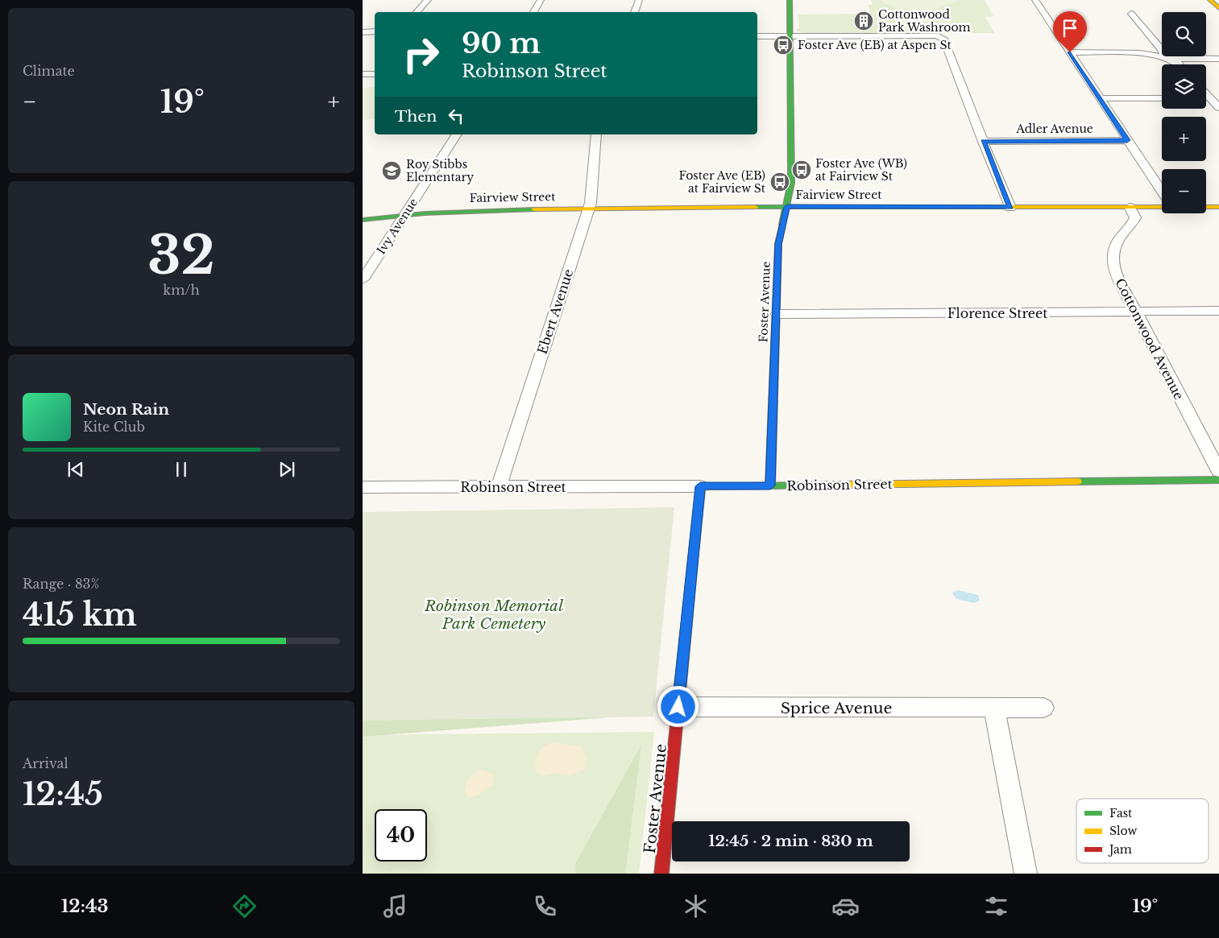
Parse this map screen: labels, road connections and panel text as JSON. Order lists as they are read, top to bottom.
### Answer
{
  "streets": {
    "street": [
      "Adler Avenue",
      "Fairview Street",
      "Ivy Avenue",
      "Foster Avenue",
      "Ebert Avenue",
      "Florence Street",
      "Cottonwood Avenue",
      "Robinson Street",
      "Sprice Avenue"
    ]
  },
  "crossings": [
    ["Fairview Street", "Ivy Avenue"],
    ["Fairview Street", "Foster Avenue"],
    ["Fairview Street", "Ebert Avenue"],
    ["Fairview Street", "Cottonwood Avenue"],
    ["Foster Avenue", "Florence Street"],
    ["Foster Avenue", "Robinson Street"],
    ["Foster Avenue", "Sprice Avenue"],
    ["Ebert Avenue", "Robinson Street"],
    ["Florence Street", "Cottonwood Avenue"]
  ],
  "parks": ["Robinson Memorial Park Cemetery"],
  "places": {
    "building": ["Cottonwood Park Washroom"],
    "bus stop": ["Foster Ave (EB) at Aspen St", "Foster Ave (WB) at Fairview St", "Foster Ave (EB) at Fairview St"],
    "school or university": ["Roy Stibbs Elementary"]
  },
  "legend": ["Fast", "Slow", "Jam"],
  "page": {
    "tile": [
      "Climate",
      ["32", "km/h"],
      ["Range · 83%", "415 km"],
      ["Arrival", "12:45"]
    ],
    "map_buttons": ["+", "−"],
    "turn": ["90 m", "Robinson Street"],
    "heat": ["−", "19°", "+"],
    "then": "Then",
    "song": ["Neon Rain", "Kite Club"],
    "limit": "40",
    "trip": "12:45 · 2 min · 830 m",
    "tabs": ["12:43", "19°"]
  }
}
